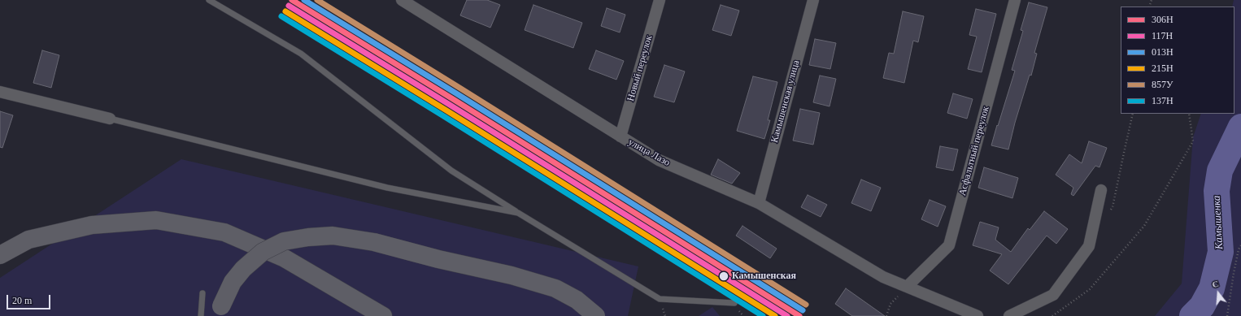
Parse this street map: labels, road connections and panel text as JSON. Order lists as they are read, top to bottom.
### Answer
{
  "streets": {
    "street": [
      "Новый переулок",
      "Камышенская улица",
      "Асфальтный переулок",
      "улица Лазо"
    ]
  },
  "crossings": [
    ["Новый переулок", "улица Лазо"],
    ["Камышенская улица", "улица Лазо"],
    ["Асфальтный переулок", "улица Лазо"]
  ],
  "water": ["Камышенка"],
  "places": ["Камышенская"],
  "lines": [
    "transit line 306Н",
    "transit line 013Н",
    "transit line 857У",
    "transit line 117Н",
    "transit line 215Н",
    "transit line 137Н"
  ],
  "legend": [
    "306Н",
    "117Н",
    "013Н",
    "215Н",
    "857У",
    "137Н"
  ],
  "scale_bar": "20 m",
  "north": "top"
}
